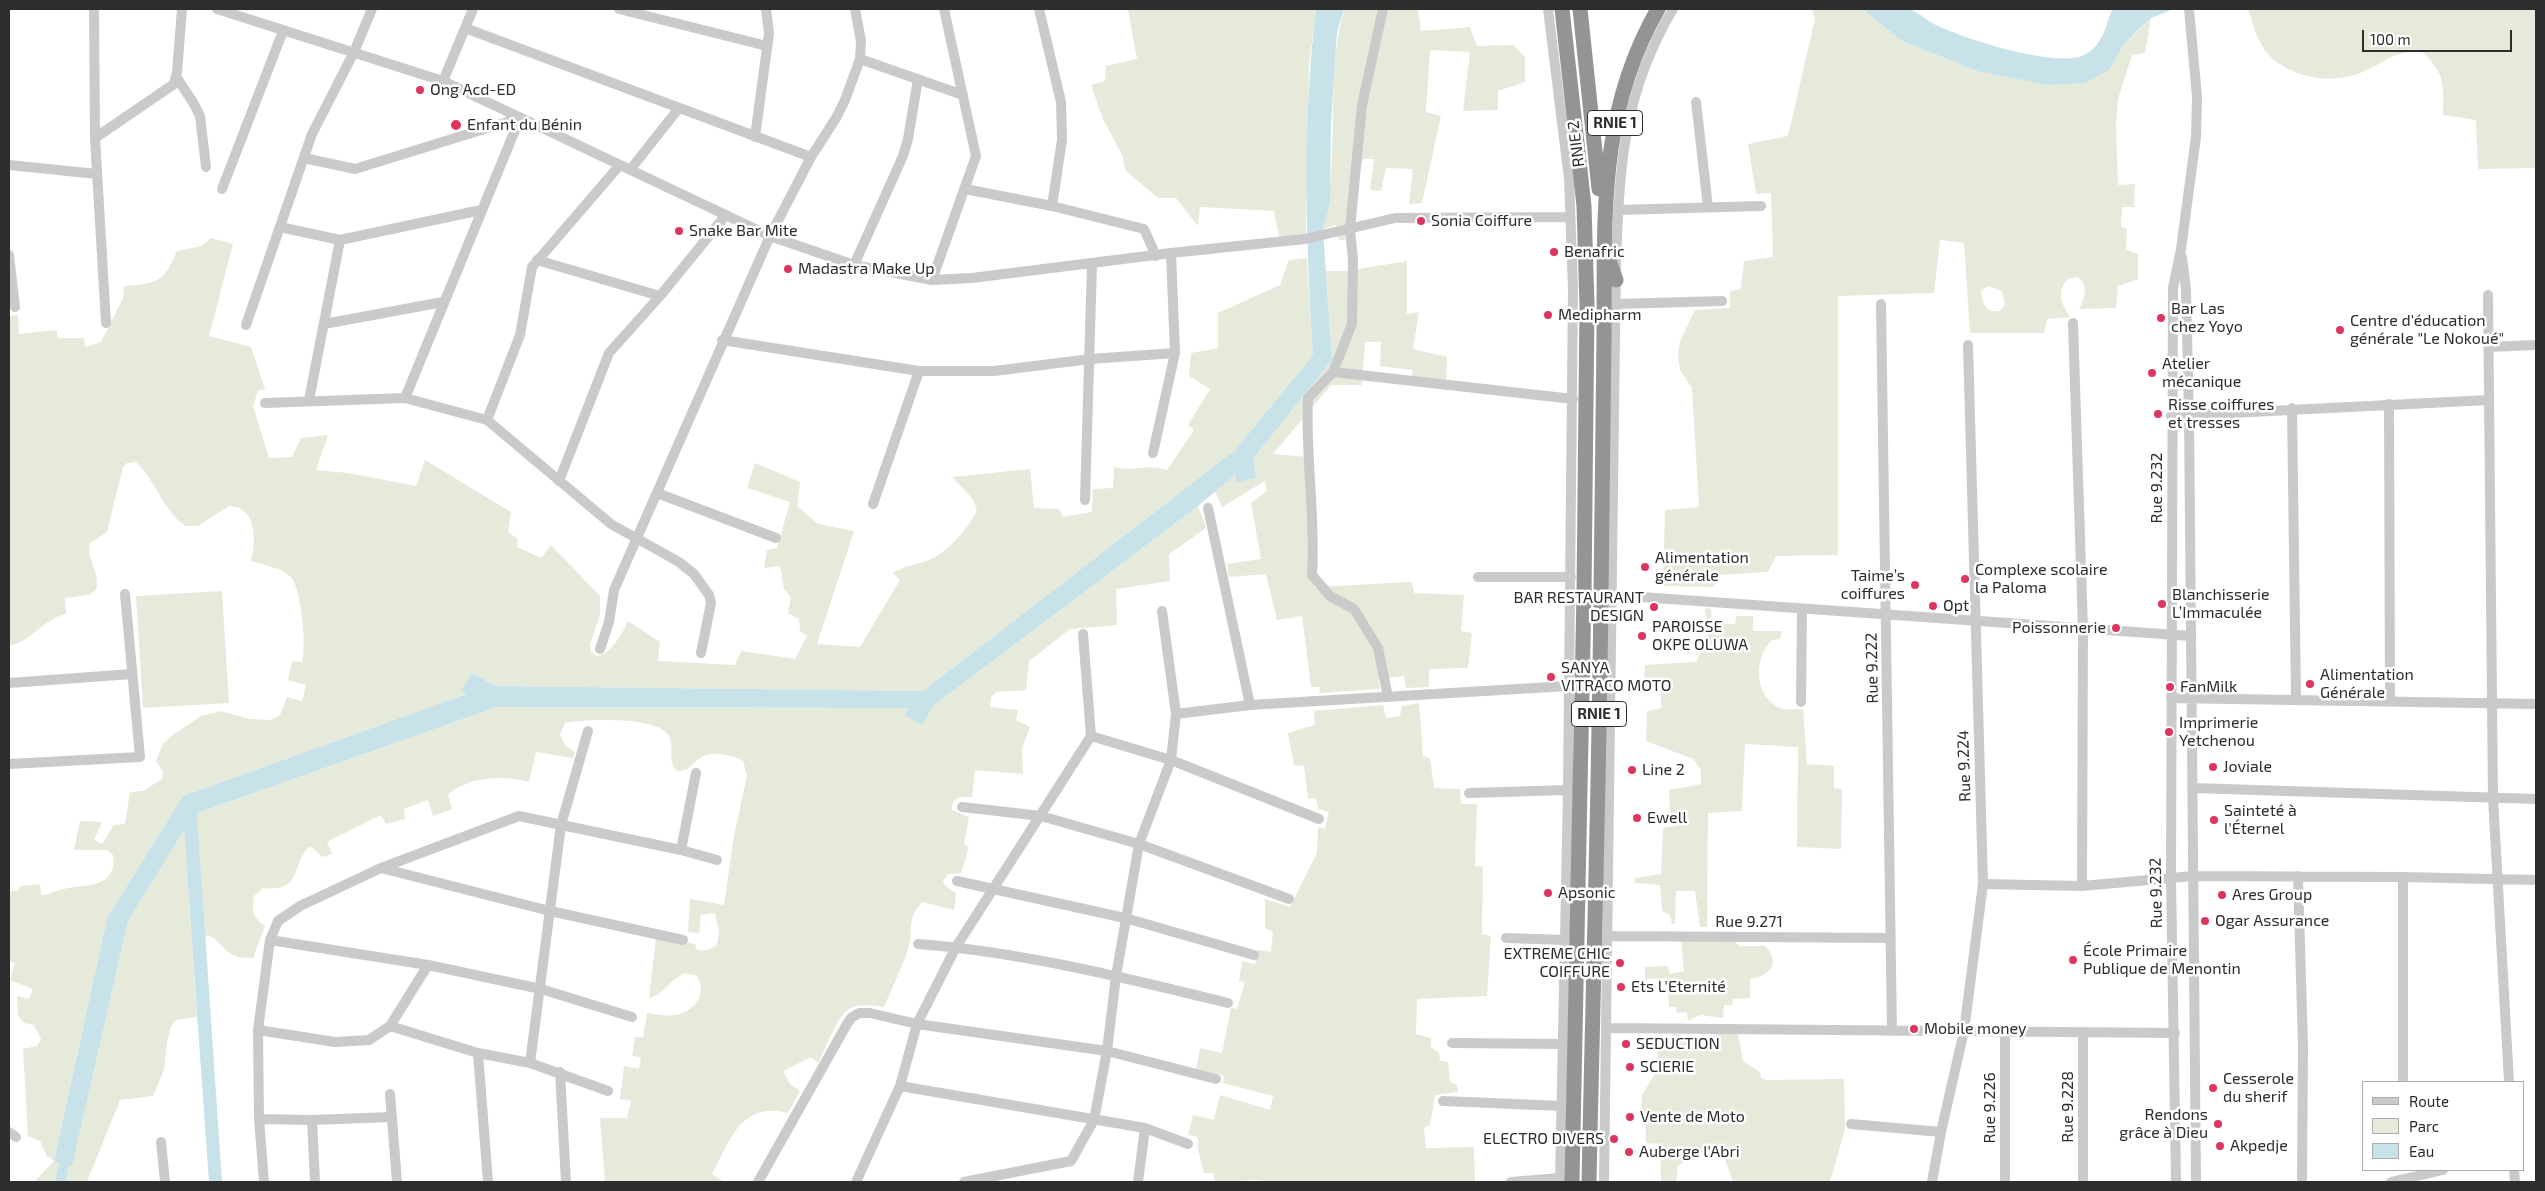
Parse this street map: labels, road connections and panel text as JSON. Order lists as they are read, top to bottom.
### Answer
{
  "streets": {
    "highway": ["RNIE 1", "RNIE 2"],
    "street": [
      "Rue 9.232",
      "Rue 9.222",
      "Rue 9.224",
      "Rue 9.271",
      "Rue 9.228",
      "Rue 9.226"
    ]
  },
  "crossings": [
    ["RNIE 1", "RNIE 2"],
    ["Rue 9.222", "Rue 9.271"]
  ],
  "places": [
    "Ong Acd-ED",
    "Enfant du Bénin",
    "Sonia Coiffure",
    "Snake Bar Mite",
    "Benafric",
    "Madastra Make Up",
    "Medipharm",
    "Bar Las chez Yoyo",
    "Centre d'éducation générale \"Le Nokoué\"",
    "Atelier mécanique",
    "Risse coiffures et tresses",
    "Alimentation générale",
    "Complexe scolaire la Paloma",
    "Taime’s coiffures",
    "Blanchisserie L’Immaculée",
    "Opt",
    "BAR RESTAURANT DESIGN",
    "Poissonnerie",
    "PAROISSE OKPE OLUWA",
    "SANYA VITRACO MOTO",
    "Alimentation Générale",
    "FanMilk",
    "Imprimerie Yetchenou",
    "Joviale",
    "Line 2",
    "Ewell",
    "Sainteté à l'Éternel",
    "Apsonic",
    "Ares Group",
    "Ogar Assurance",
    "École Primaire Publique de Menontin",
    "EXTREME CHIC COIFFURE",
    "Ets L'Eternité",
    "Mobile money",
    "SEDUCTION",
    "SCIERIE",
    "Cesserole du sherif",
    "Vente de Moto",
    "Rendons grâce à Dieu",
    "ELECTRO DIVERS",
    "Akpedje",
    "Auberge l'Abri"
  ],
  "legend": ["Route", "Parc", "Eau"],
  "scale_bar": "100 m"
}
